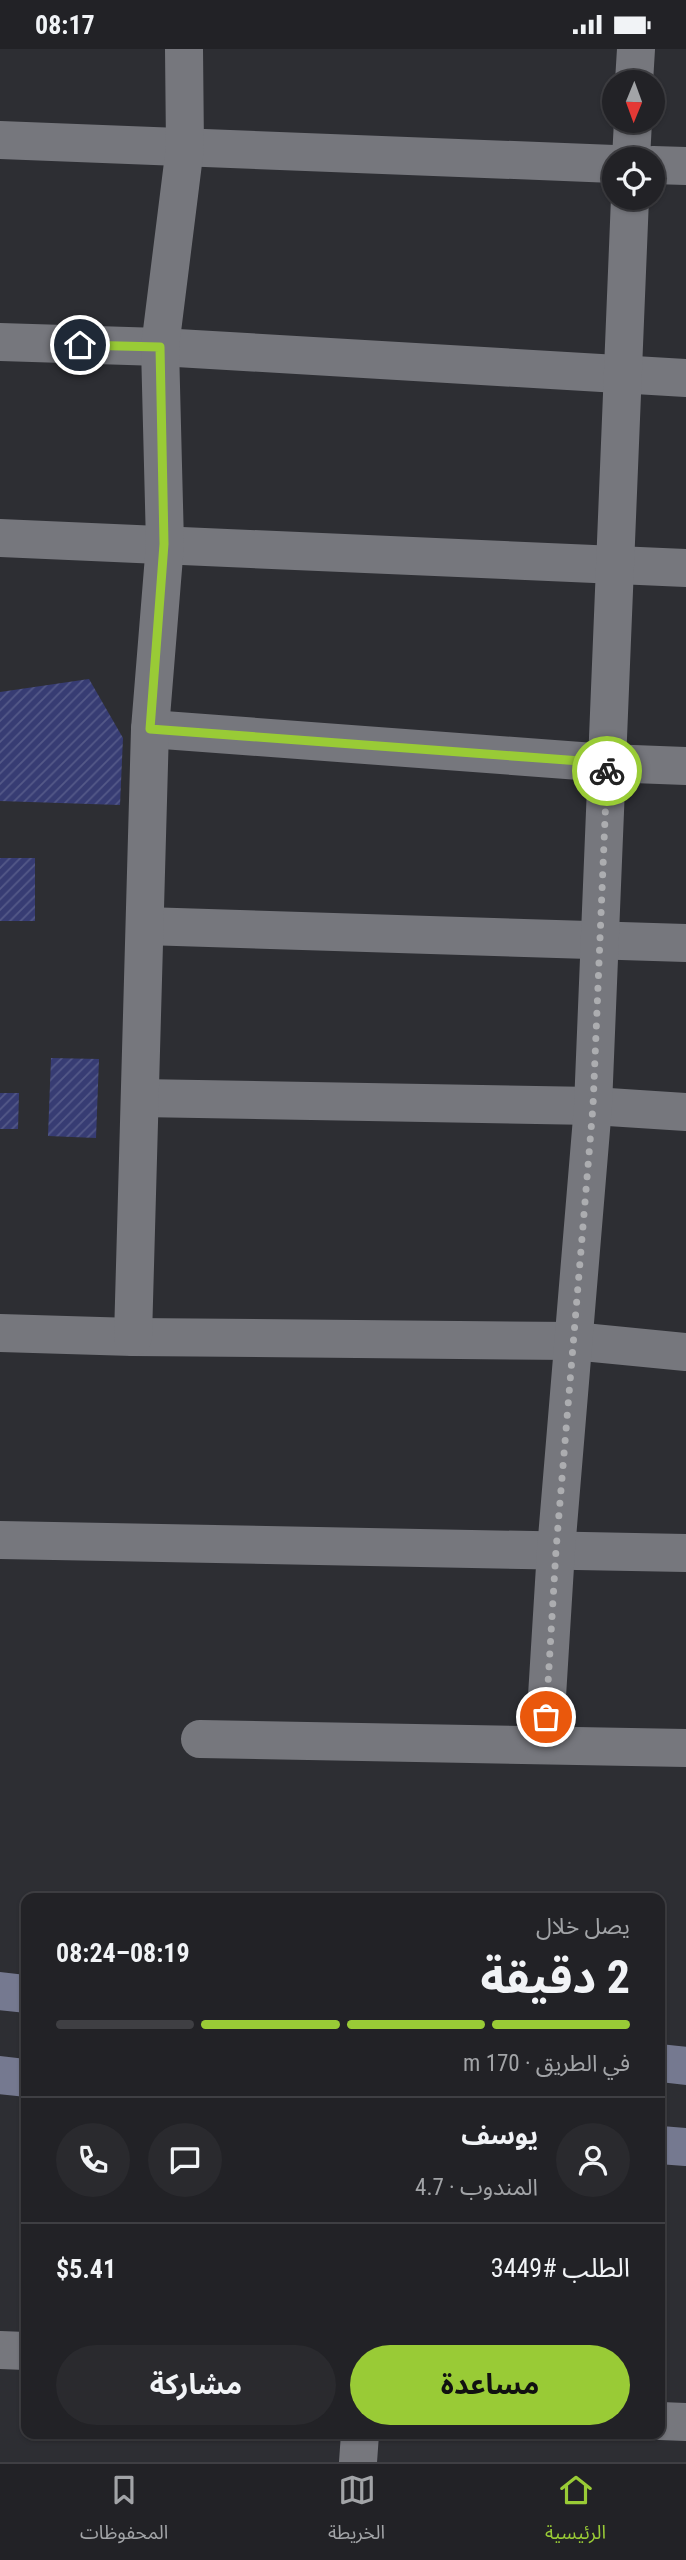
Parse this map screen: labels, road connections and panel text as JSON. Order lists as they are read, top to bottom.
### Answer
{
  "north": "bottom",
  "page": {
    "status": "08:17",
    "heading": ["2 دقيقة", "يصل خلال", "08:19–08:24"],
    "panel": [
      "يوسف",
      "المندوب · 4.7",
      "الطلب #3449",
      "$5.41"
    ],
    "bar": "في الطريق · 170 m",
    "buttons": ["مساعدة", "مشاركة"],
    "tabs": ["الرئيسية", "الخريطة", "المحفوظات"]
  }
}
